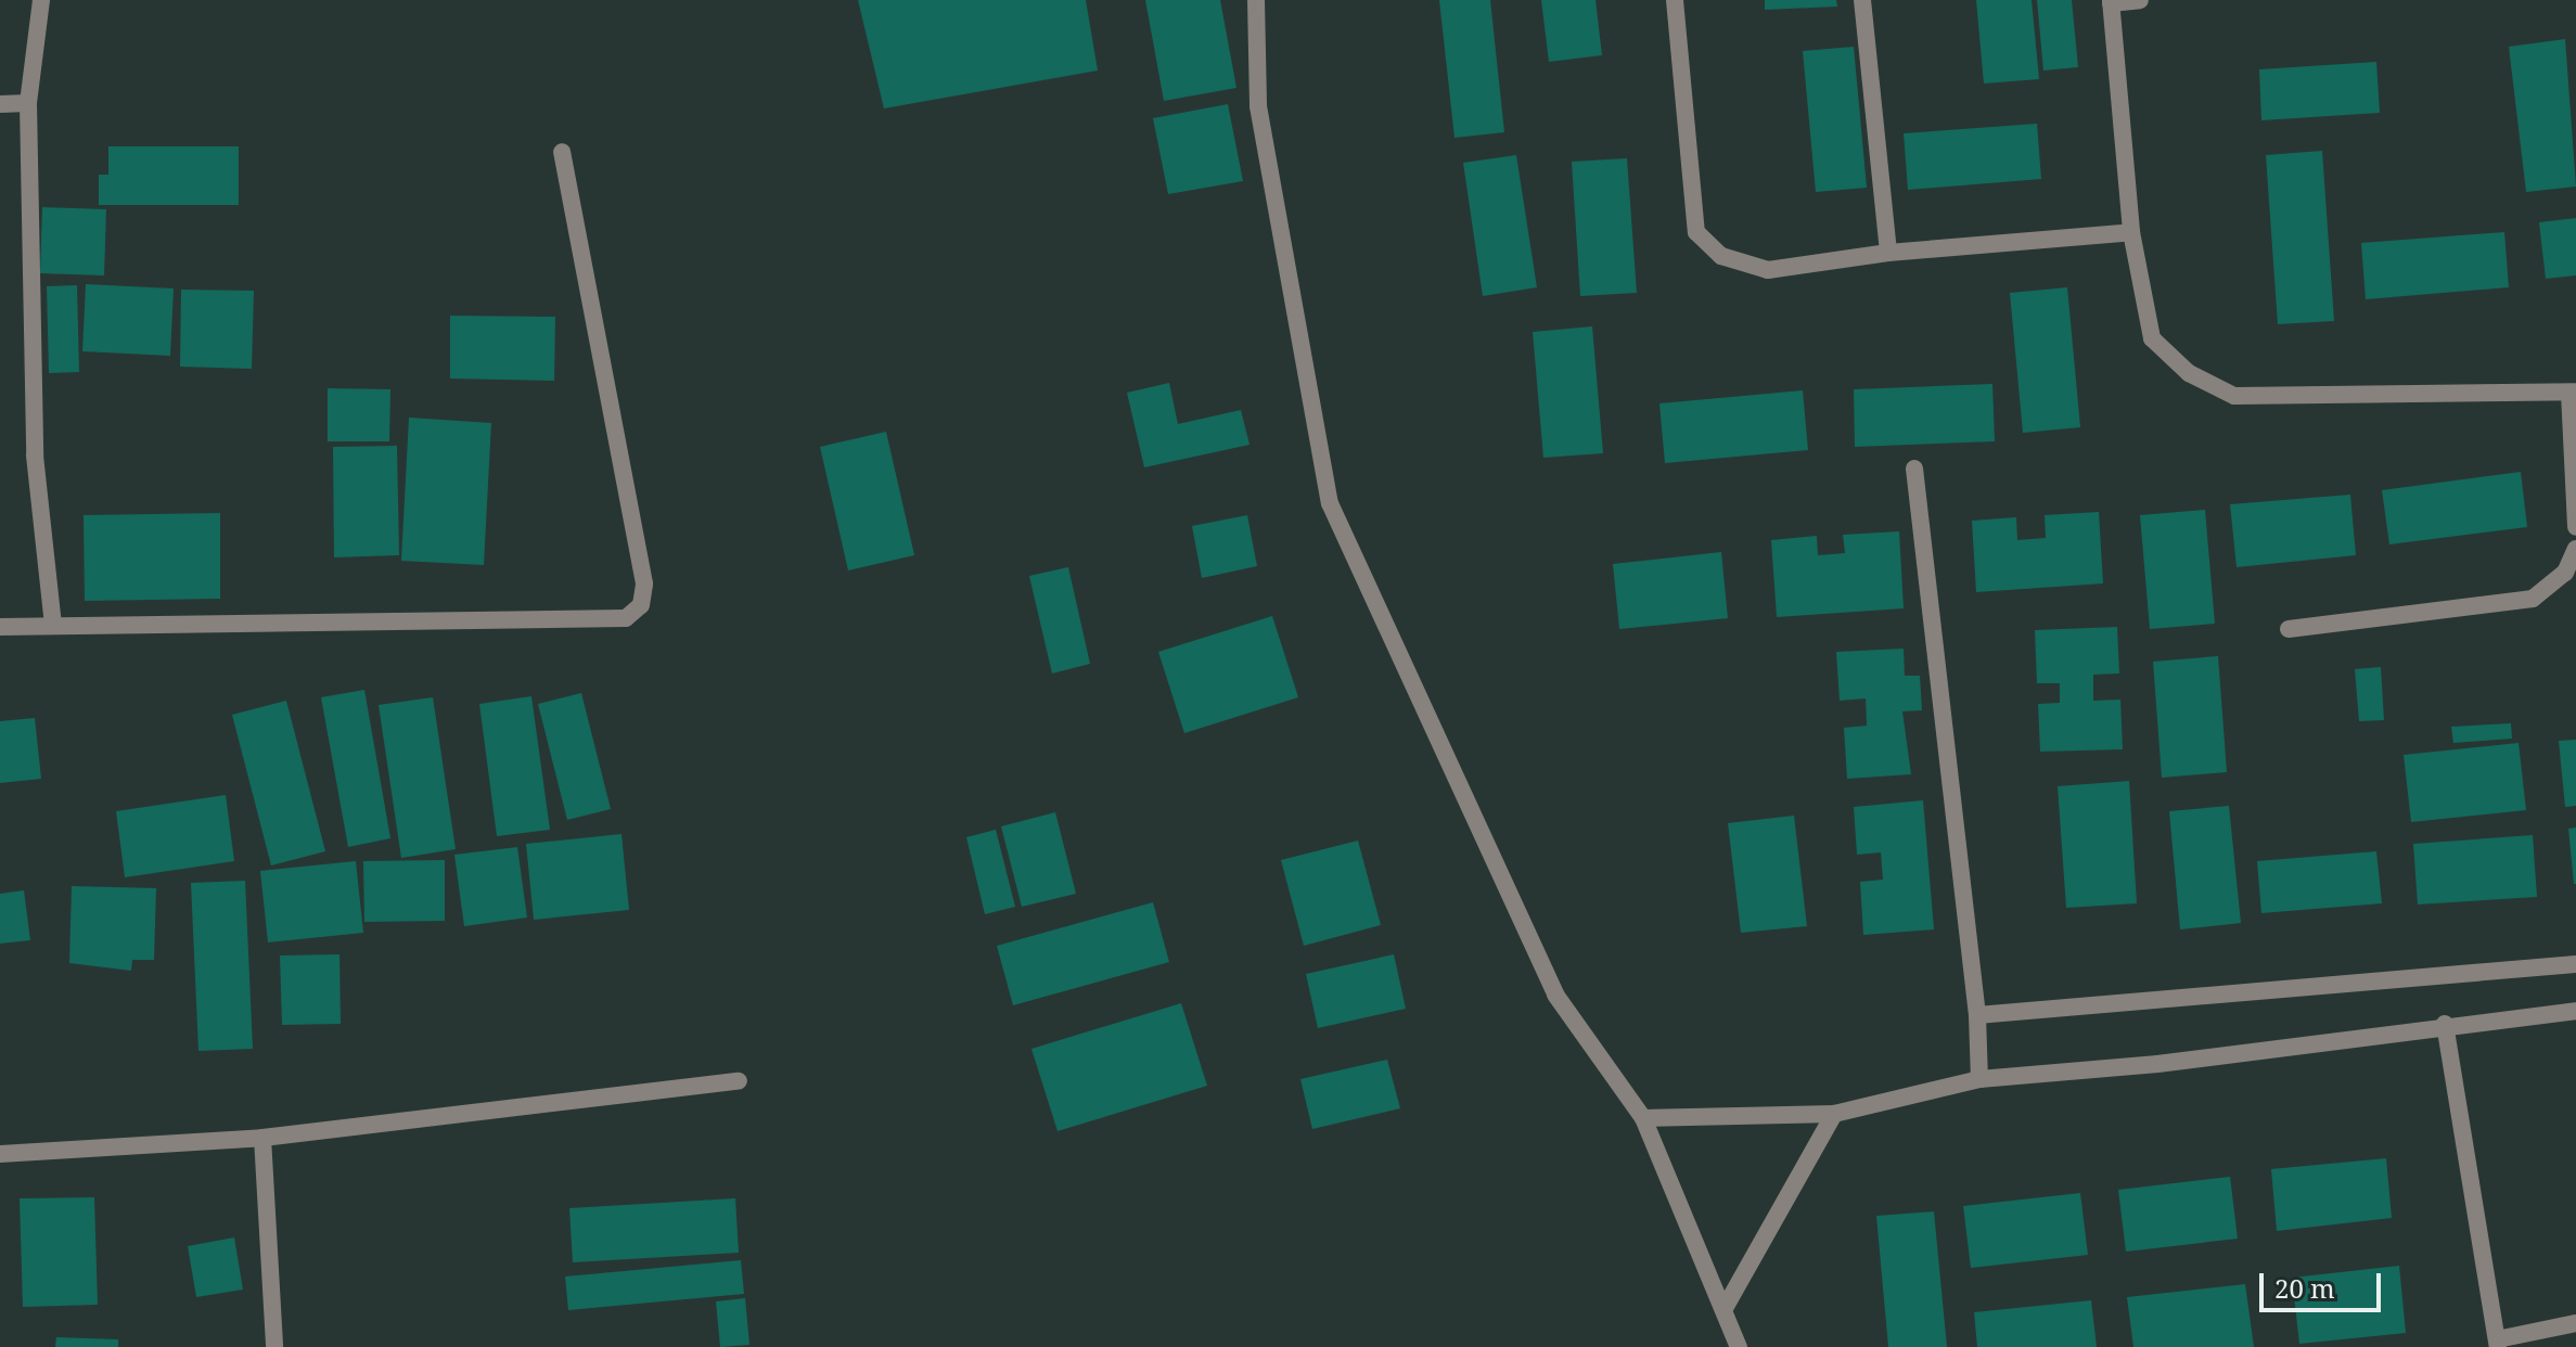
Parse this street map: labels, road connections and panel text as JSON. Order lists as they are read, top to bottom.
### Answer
{
  "scale_bar": "20 m"
}
